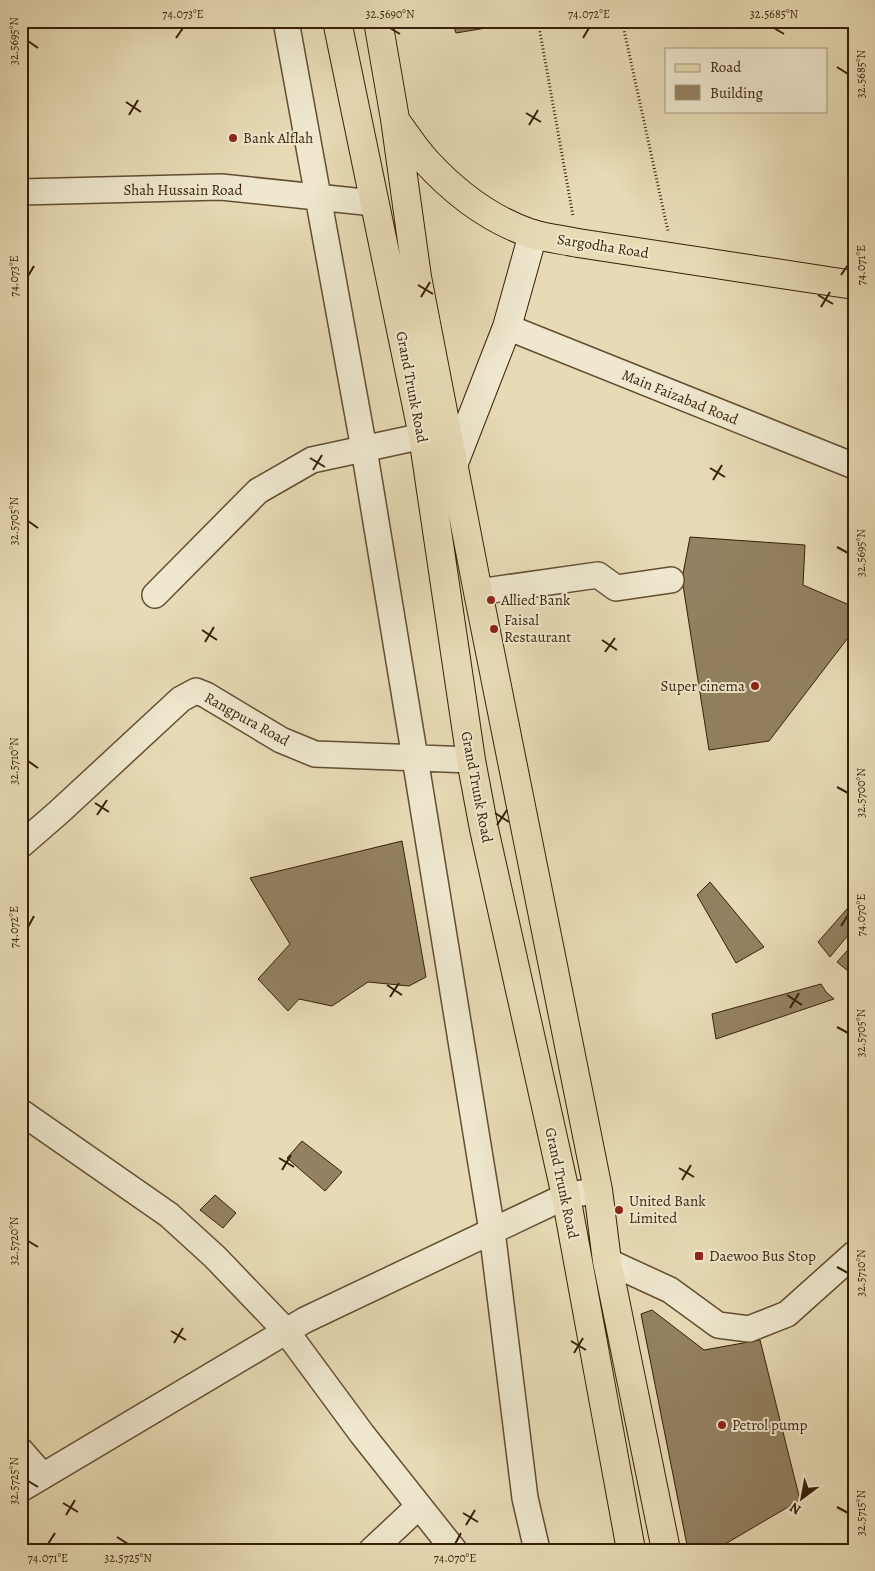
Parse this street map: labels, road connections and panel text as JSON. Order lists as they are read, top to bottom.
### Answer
{
  "streets": {
    "main road": ["Sargodha Road", "Grand Trunk Road"],
    "street": ["Shah Hussain Road", "Main Faizabad Road", "Rangpura Road"]
  },
  "crossings": [
    ["Shah Hussain Road", "Grand Trunk Road"],
    ["Sargodha Road", "Grand Trunk Road"],
    ["Grand Trunk Road", "Rangpura Road"]
  ],
  "places": {
    "other": [
      "Bank Alflah",
      "Allied Bank",
      "Faisal Restaurant",
      "Super cinema",
      "United Bank Limited",
      "Petrol pump"
    ],
    "transit": ["Daewoo Bus Stop"]
  },
  "legend": ["Road", "Building"],
  "north": "bottom left",
  "coordinates": [
    "74.073°E",
    "32.5690°N",
    "74.072°E",
    "32.5685°N",
    "32.5695°N",
    "74.071°E",
    "32.5705°N",
    "32.5710°N",
    "32.5700°N",
    "74.070°E",
    "32.5720°N",
    "32.5725°N",
    "32.5715°N"
  ]
}
